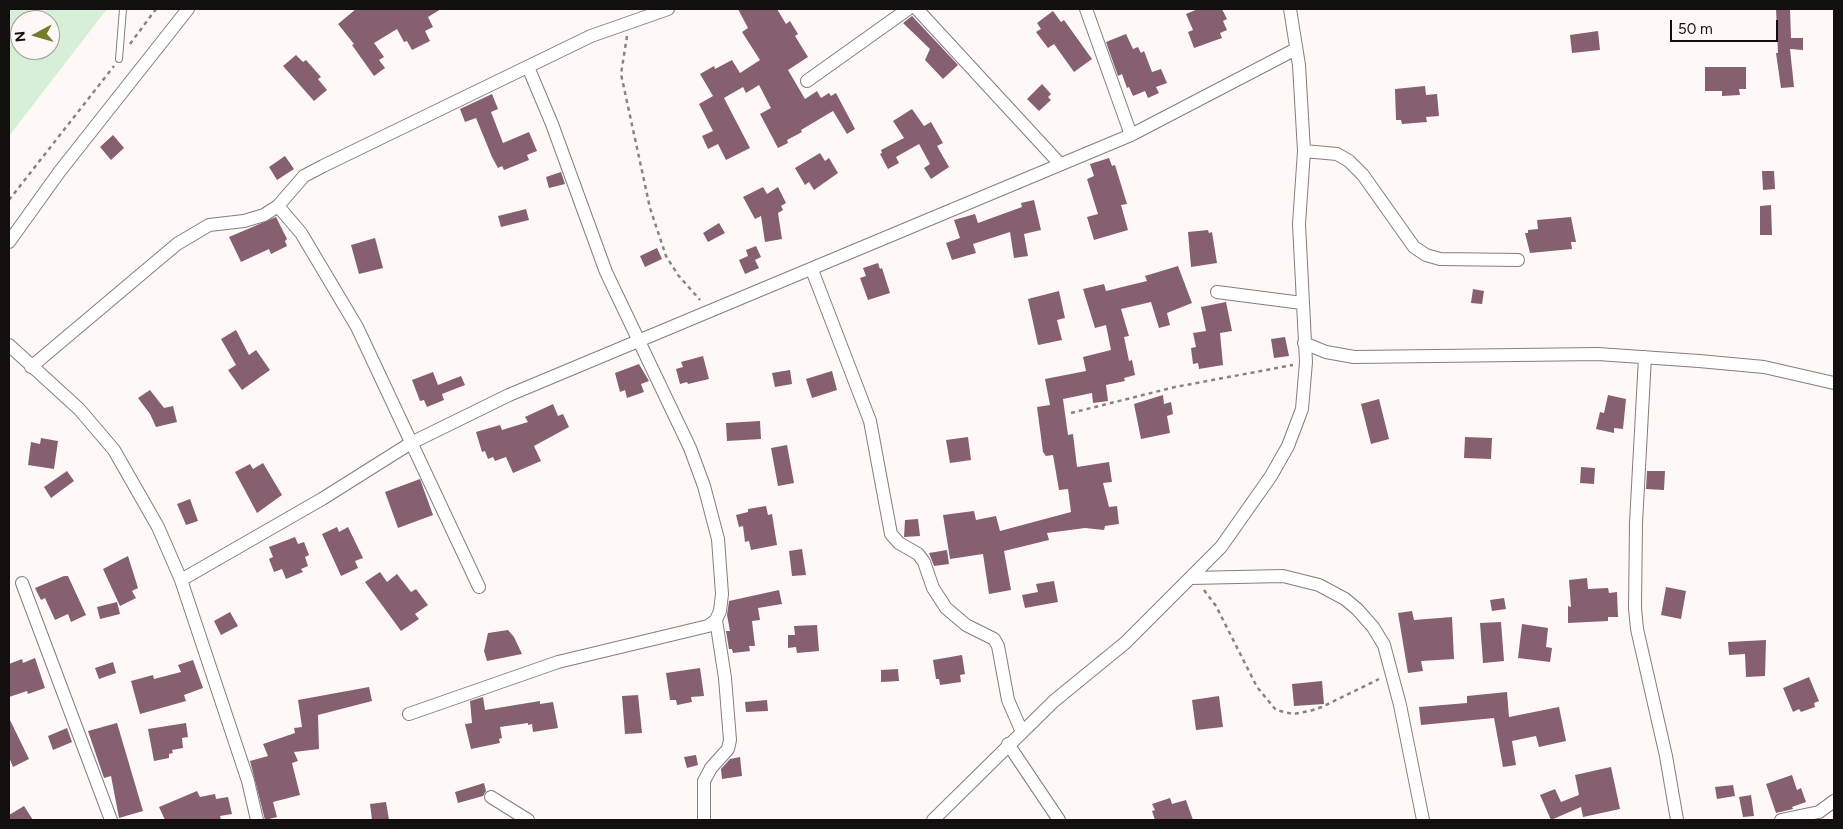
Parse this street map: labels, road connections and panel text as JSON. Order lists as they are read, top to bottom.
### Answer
{
  "scale_bar": "50 m",
  "north": "left"
}
